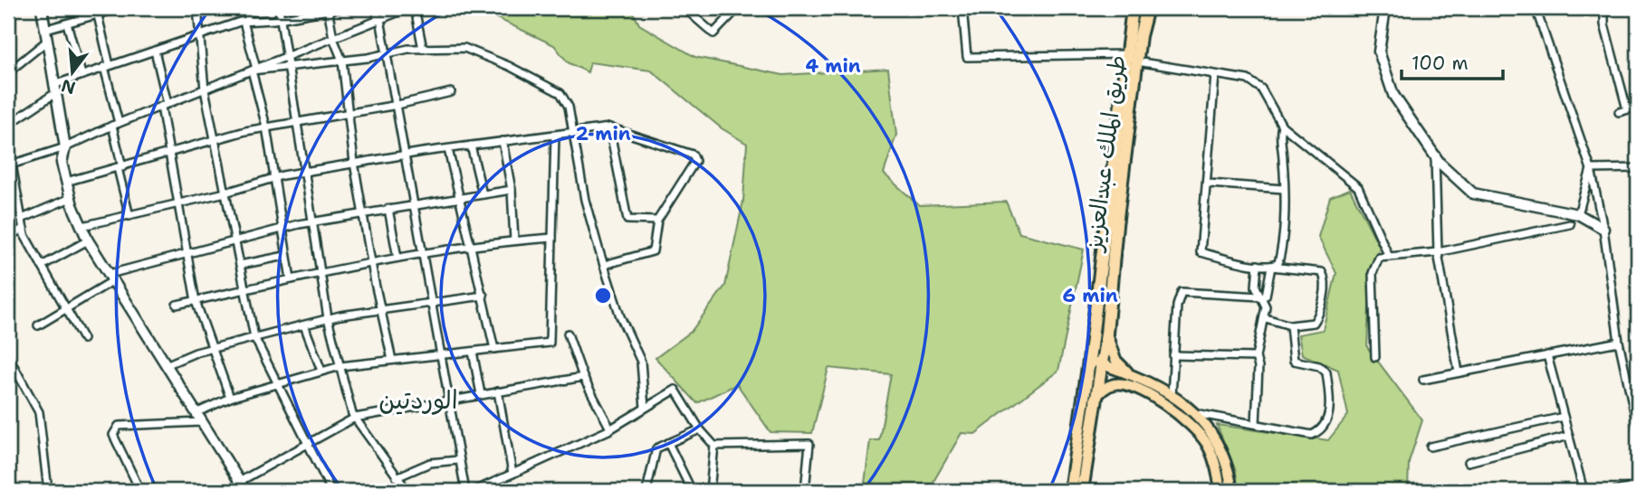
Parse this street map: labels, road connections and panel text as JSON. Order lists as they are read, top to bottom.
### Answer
{
  "streets": {
    "highway": ["طريق الملك عبدالعزيز"]
  },
  "districts": ["الوردتين"],
  "scale_bar": "100 m",
  "north": "bottom",
  "rings": ["4 min", "2 min", "6 min"]
}
